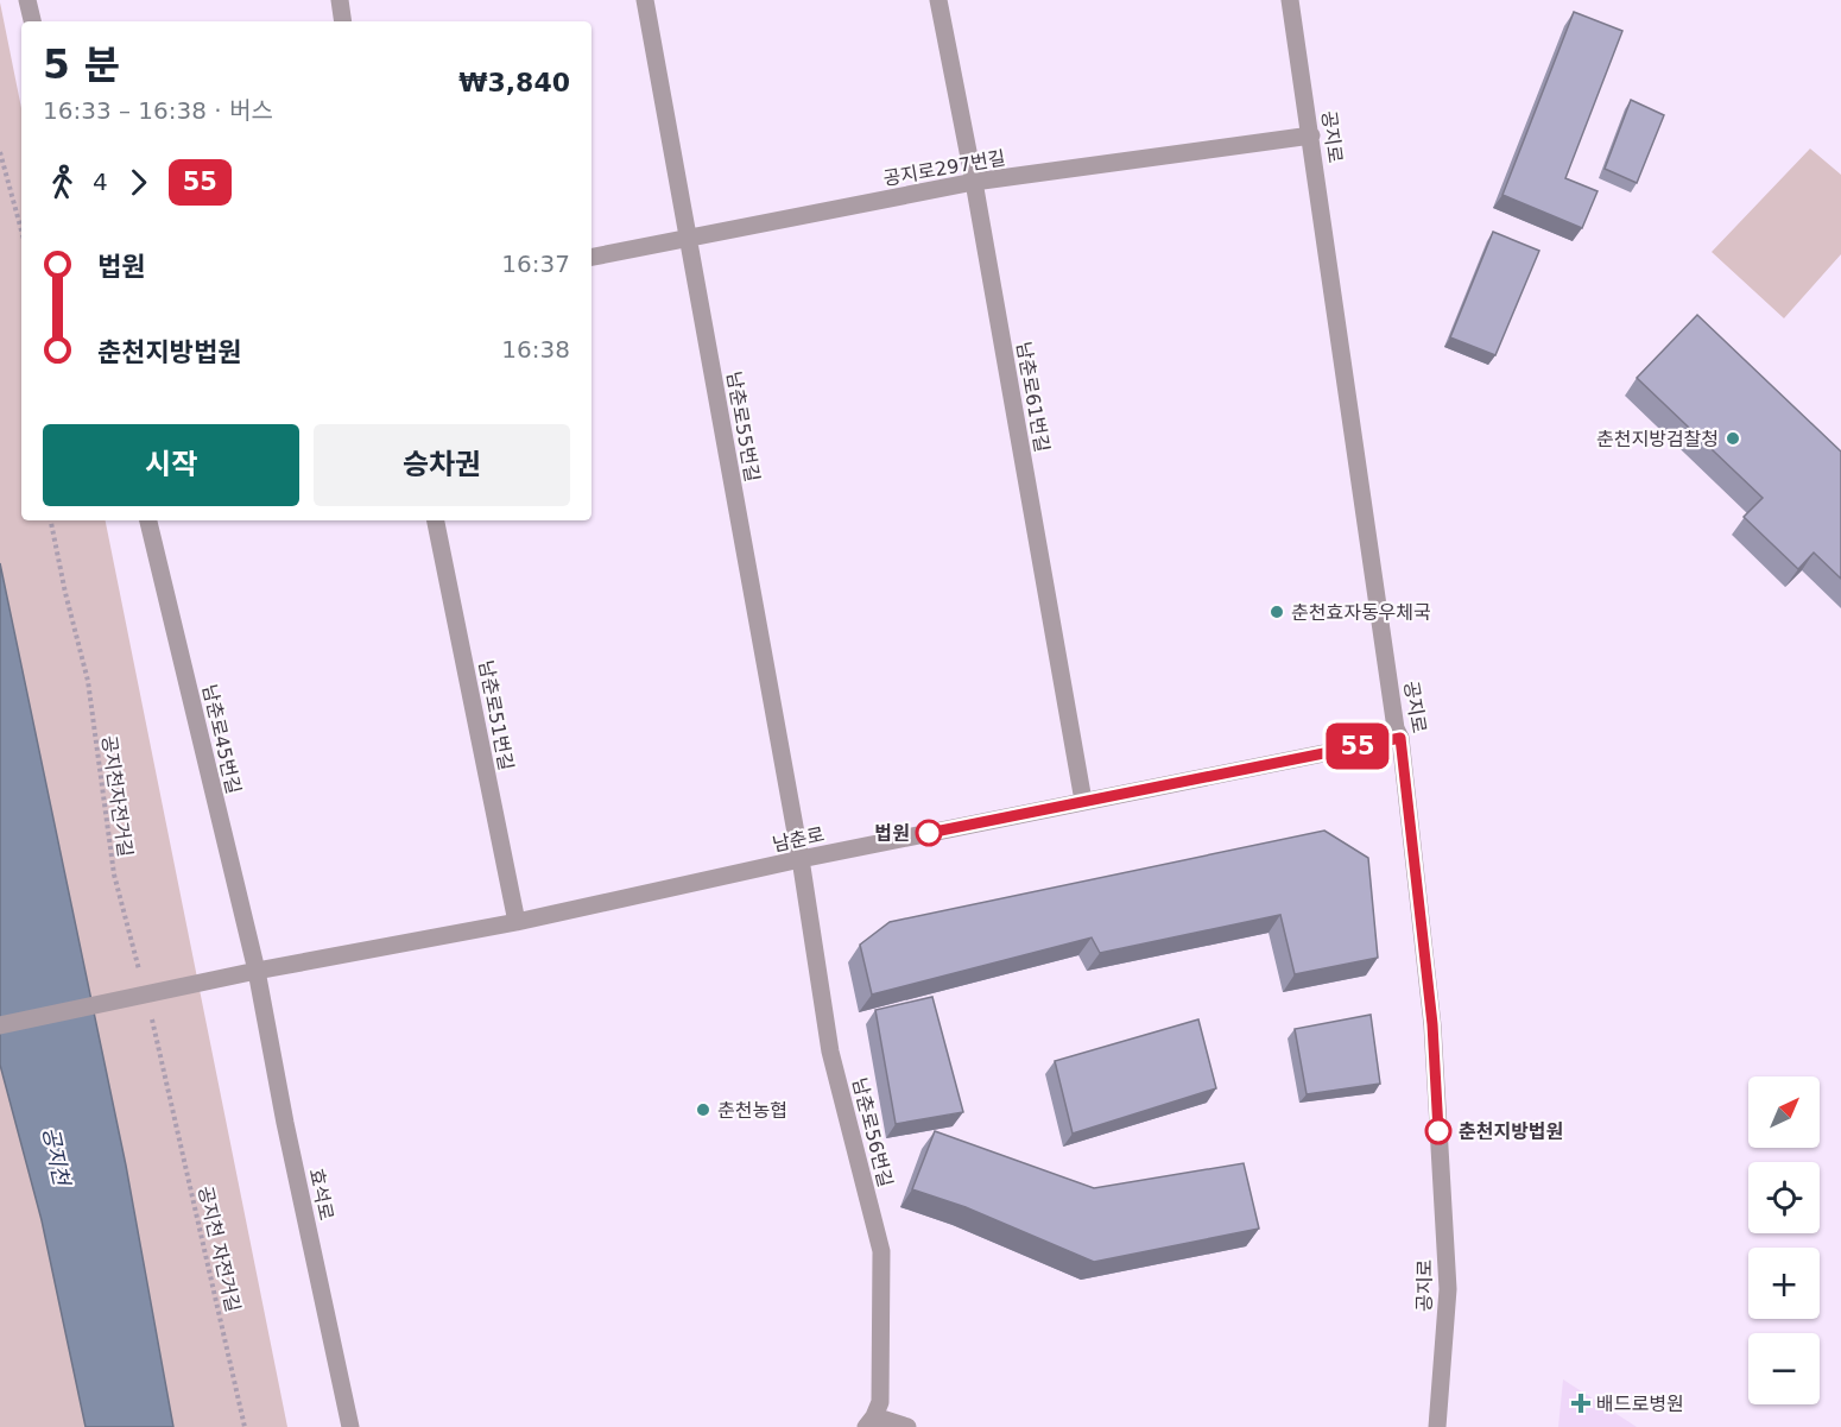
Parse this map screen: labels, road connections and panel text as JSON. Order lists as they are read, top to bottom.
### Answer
{
  "streets": {
    "street": [
      "공지로",
      "공지로297번길",
      "남춘로61번길",
      "남춘로55번길",
      "남춘로51번길",
      "남춘로45번길",
      "남춘로",
      "남춘로56번길",
      "효석로"
    ],
    "path": ["공지천자전거길", "공지천 자전거길"]
  },
  "crossings": [
    ["공지로", "공지로297번길"],
    ["공지로", "남춘로"],
    ["공지로297번길", "남춘로61번길"],
    ["공지로297번길", "남춘로55번길"],
    ["남춘로61번길", "남춘로"],
    ["남춘로55번길", "남춘로"],
    ["남춘로55번길", "남춘로56번길"],
    ["남춘로51번길", "남춘로"],
    ["남춘로45번길", "남춘로"],
    ["남춘로45번길", "효석로"],
    ["남춘로", "남춘로56번길"],
    ["남춘로", "효석로"]
  ],
  "water": ["공지천"],
  "places": {
    "other": [
      "춘천지방검찰청",
      "춘천효자동우체국",
      "법원",
      "춘천농협",
      "춘천지방법원"
    ],
    "health": ["배드로병원"]
  },
  "lines": ["bus line 55"],
  "north": "top right",
  "page": {
    "on_map": "55",
    "heading": ["5 분", "16:33 – 16:38 · 버스", "₩3,840"],
    "legs": ["4", "55"],
    "list": [
      {
        "name": "법원",
        "value": "16:37"
      },
      {
        "name": "춘천지방법원",
        "value": "16:38"
      }
    ],
    "buttons": ["시작", "승차권"],
    "map_buttons": ["+", "−"]
  }
}
